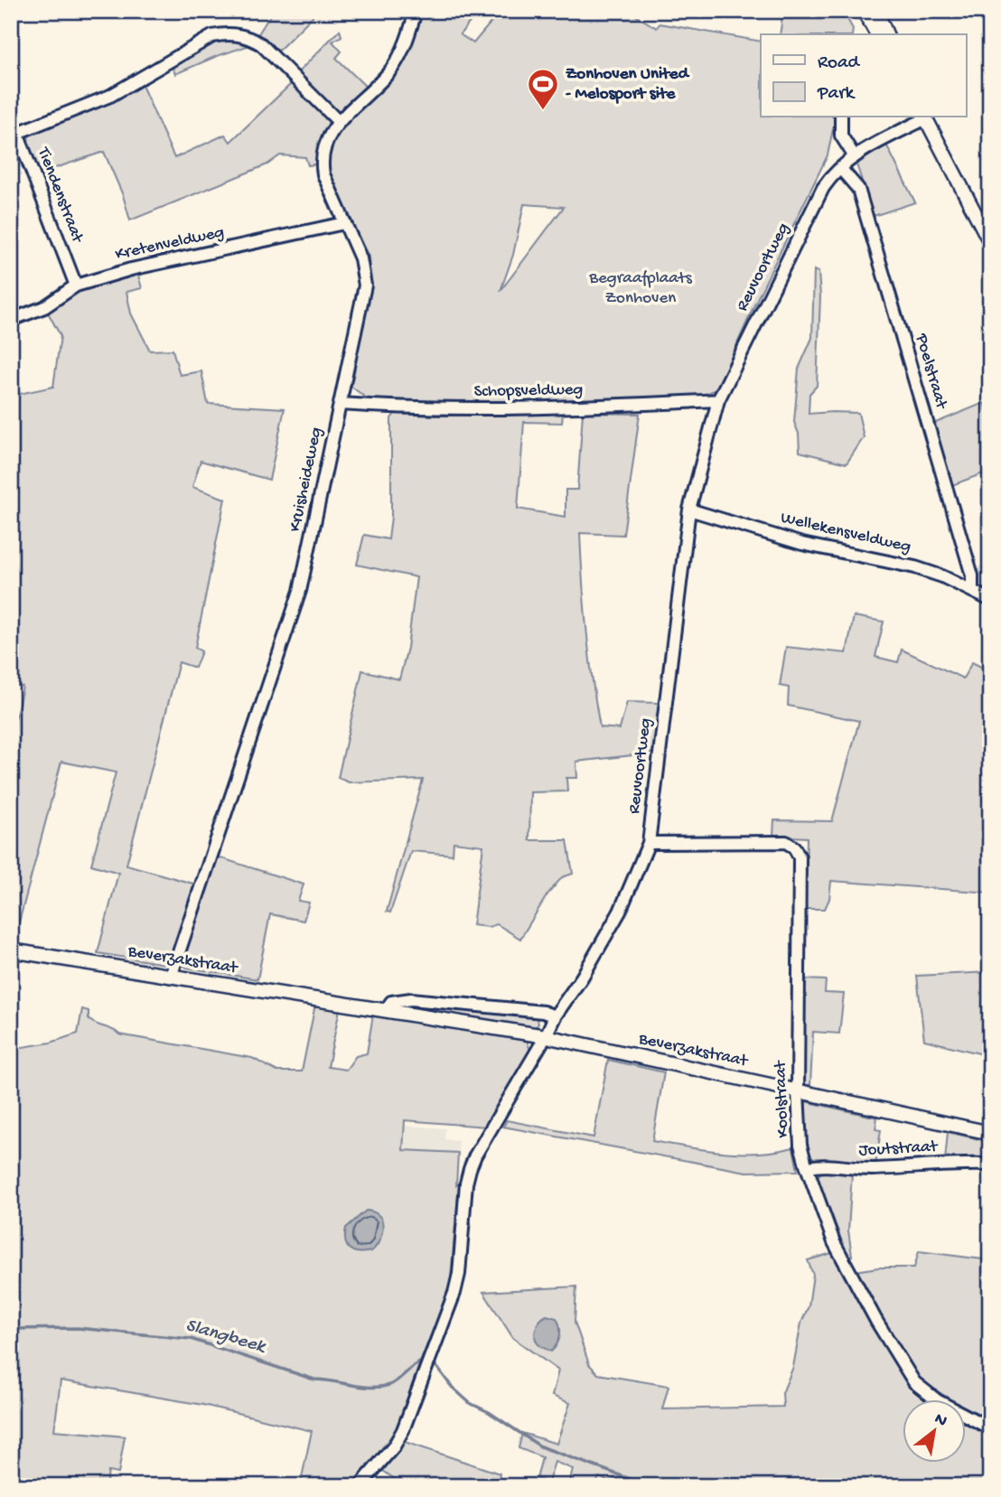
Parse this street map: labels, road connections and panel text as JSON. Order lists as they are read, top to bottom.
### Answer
{
  "streets": {
    "street": [
      "Tiendenstraat",
      "Kretenveldweg",
      "Reuvoortweg",
      "Poelstraat",
      "Schopsveldweg",
      "Kruisheideweg",
      "Wellekensveldweg",
      "Beverzakstraat",
      "Koolstraat",
      "Joutstraat"
    ]
  },
  "crossings": [
    ["Tiendenstraat", "Kretenveldweg"],
    ["Kretenveldweg", "Kruisheideweg"],
    ["Reuvoortweg", "Poelstraat"],
    ["Reuvoortweg", "Schopsveldweg"],
    ["Reuvoortweg", "Wellekensveldweg"],
    ["Reuvoortweg", "Beverzakstraat"],
    ["Reuvoortweg", "Koolstraat"],
    ["Poelstraat", "Wellekensveldweg"],
    ["Schopsveldweg", "Kruisheideweg"],
    ["Kruisheideweg", "Beverzakstraat"],
    ["Beverzakstraat", "Koolstraat"],
    ["Koolstraat", "Joutstraat"]
  ],
  "water": ["Slangbeek"],
  "parks": ["Begraafplaats Zonhoven"],
  "places": {
    "sports": ["Zonhoven United - Melosport site"]
  },
  "legend": ["Road", "Park"],
  "north": "top right"
}
